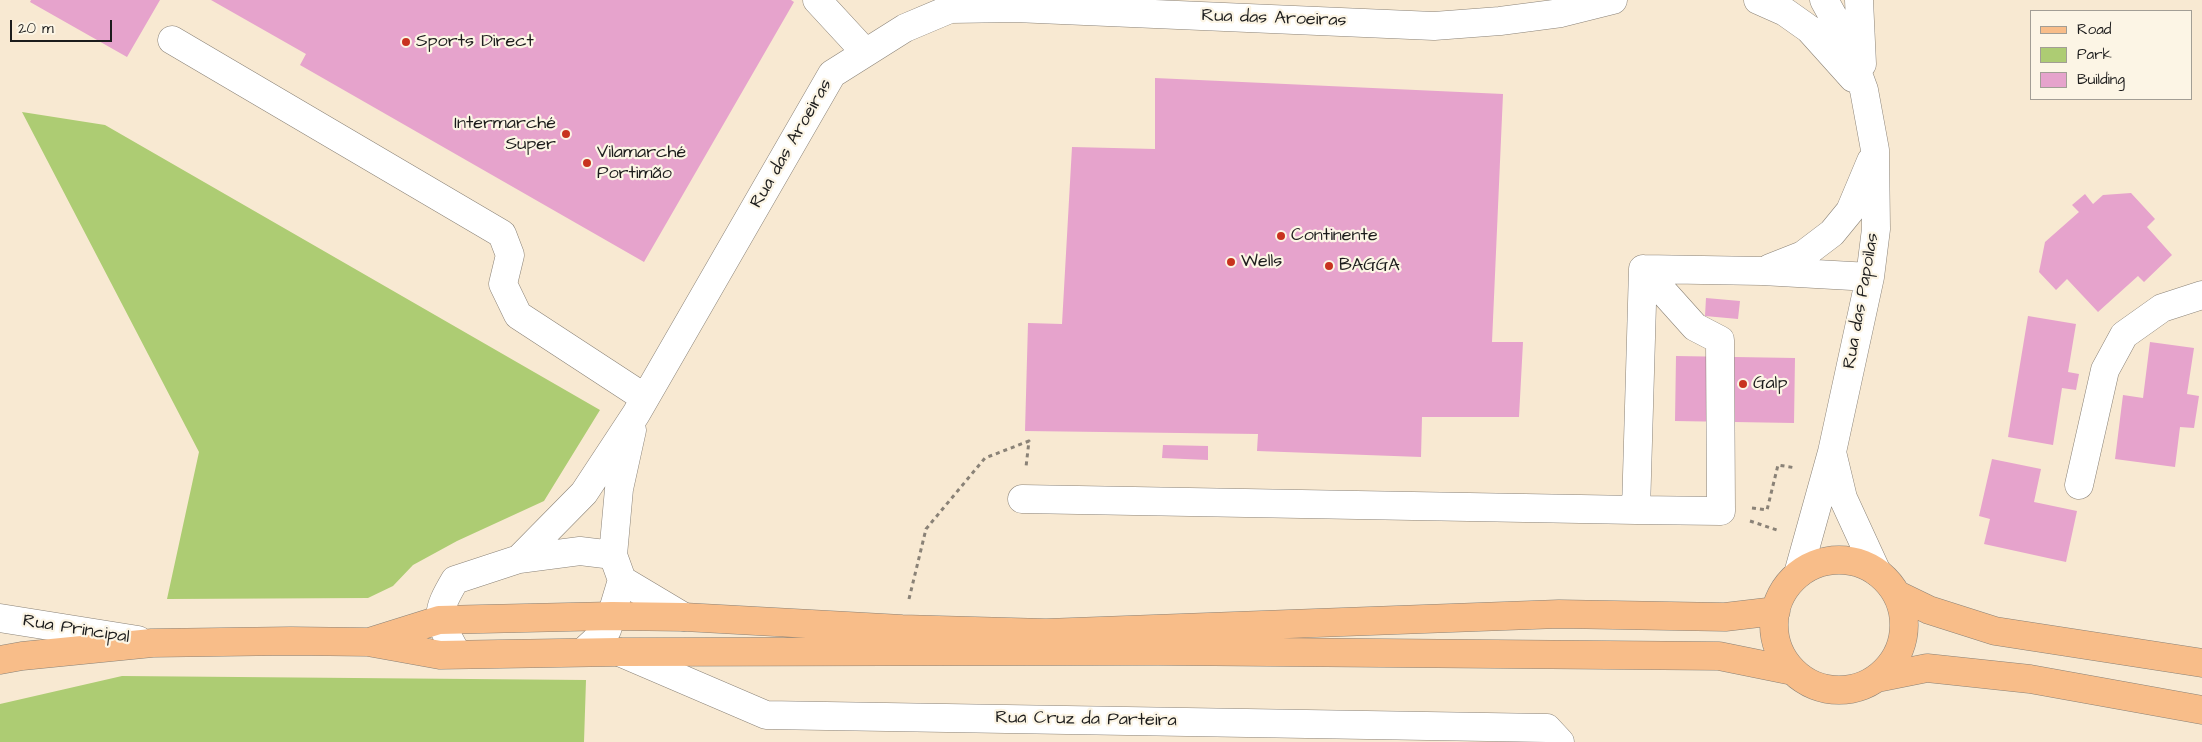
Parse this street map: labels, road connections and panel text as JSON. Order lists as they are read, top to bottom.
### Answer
{
  "streets": {
    "street": [
      "Rua das Aroeiras",
      "Rua das Papoilas",
      "Rua Principal",
      "Rua Cruz da Parteira"
    ]
  },
  "places": [
    "Sports Direct",
    "Intermarché Super",
    "Vilamarché Portimão",
    "Continente",
    "Wells",
    "BAGGA",
    "Galp"
  ],
  "legend": ["Road", "Park", "Building"],
  "scale_bar": "20 m"
}
